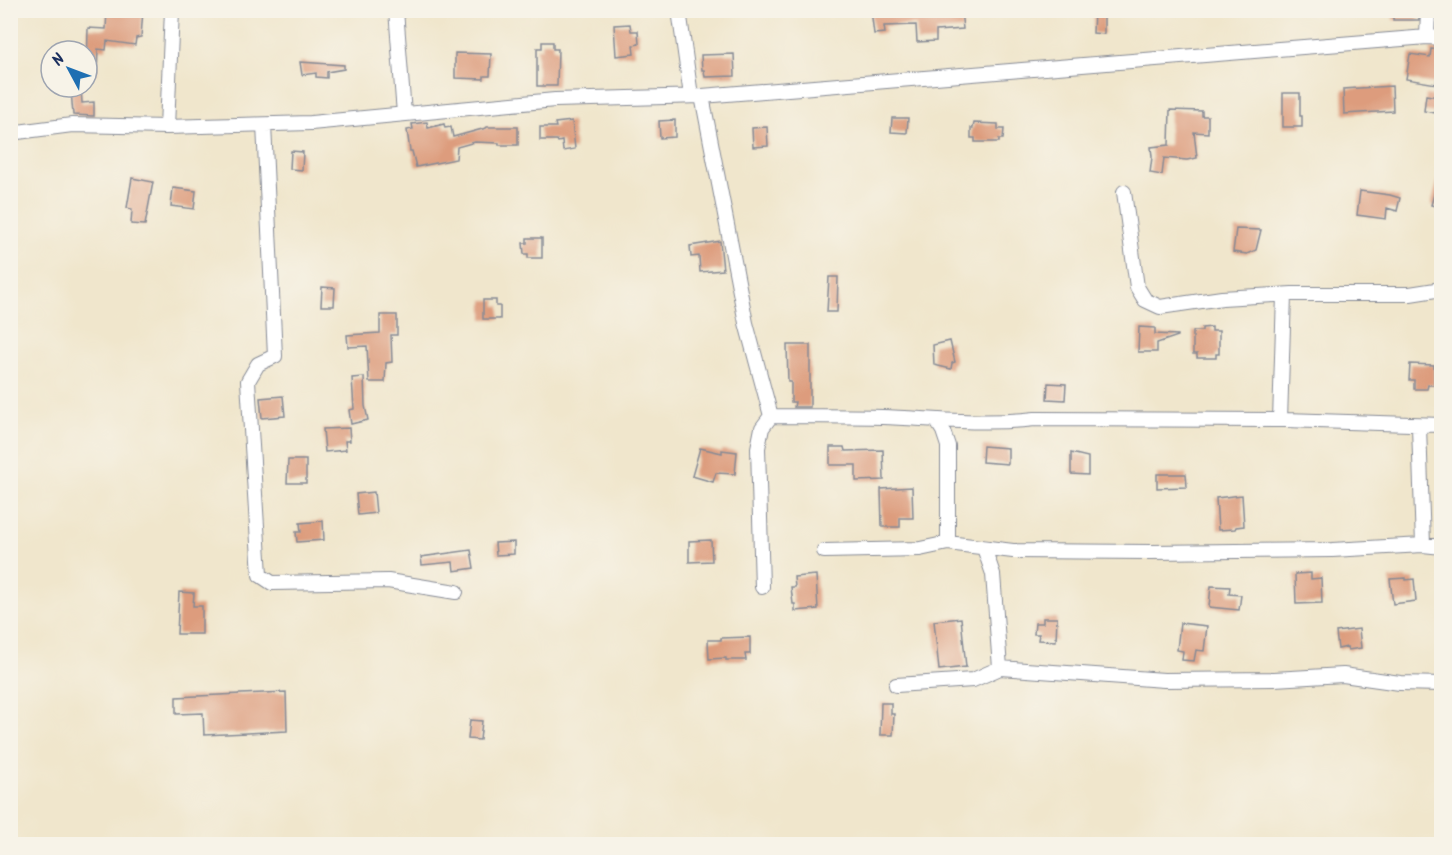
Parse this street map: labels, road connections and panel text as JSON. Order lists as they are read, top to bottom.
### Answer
{
  "north": "top left"
}
